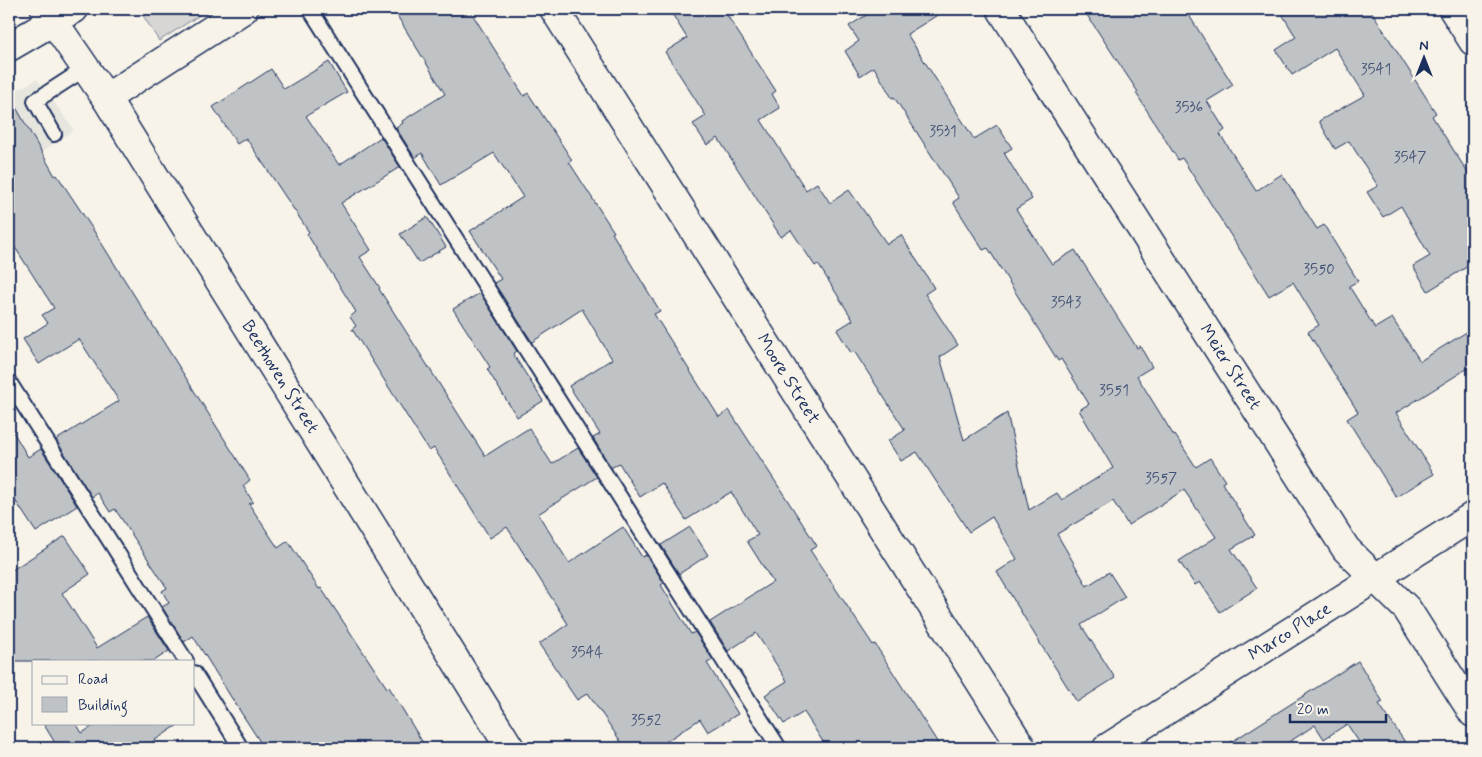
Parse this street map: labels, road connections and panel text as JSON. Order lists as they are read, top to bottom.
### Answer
{
  "streets": {
    "street": [
      "Meier Street",
      "Beethoven Street",
      "Moore Street",
      "Marco Place"
    ]
  },
  "crossings": [
    ["Meier Street", "Marco Place"]
  ],
  "house_numbers": [
    "3541",
    "3536",
    "3531",
    "3547",
    "3550",
    "3543",
    "3551",
    "3557",
    "3544",
    "3552"
  ],
  "legend": ["Road", "Building"],
  "scale_bar": "20 m",
  "north": "top"
}
